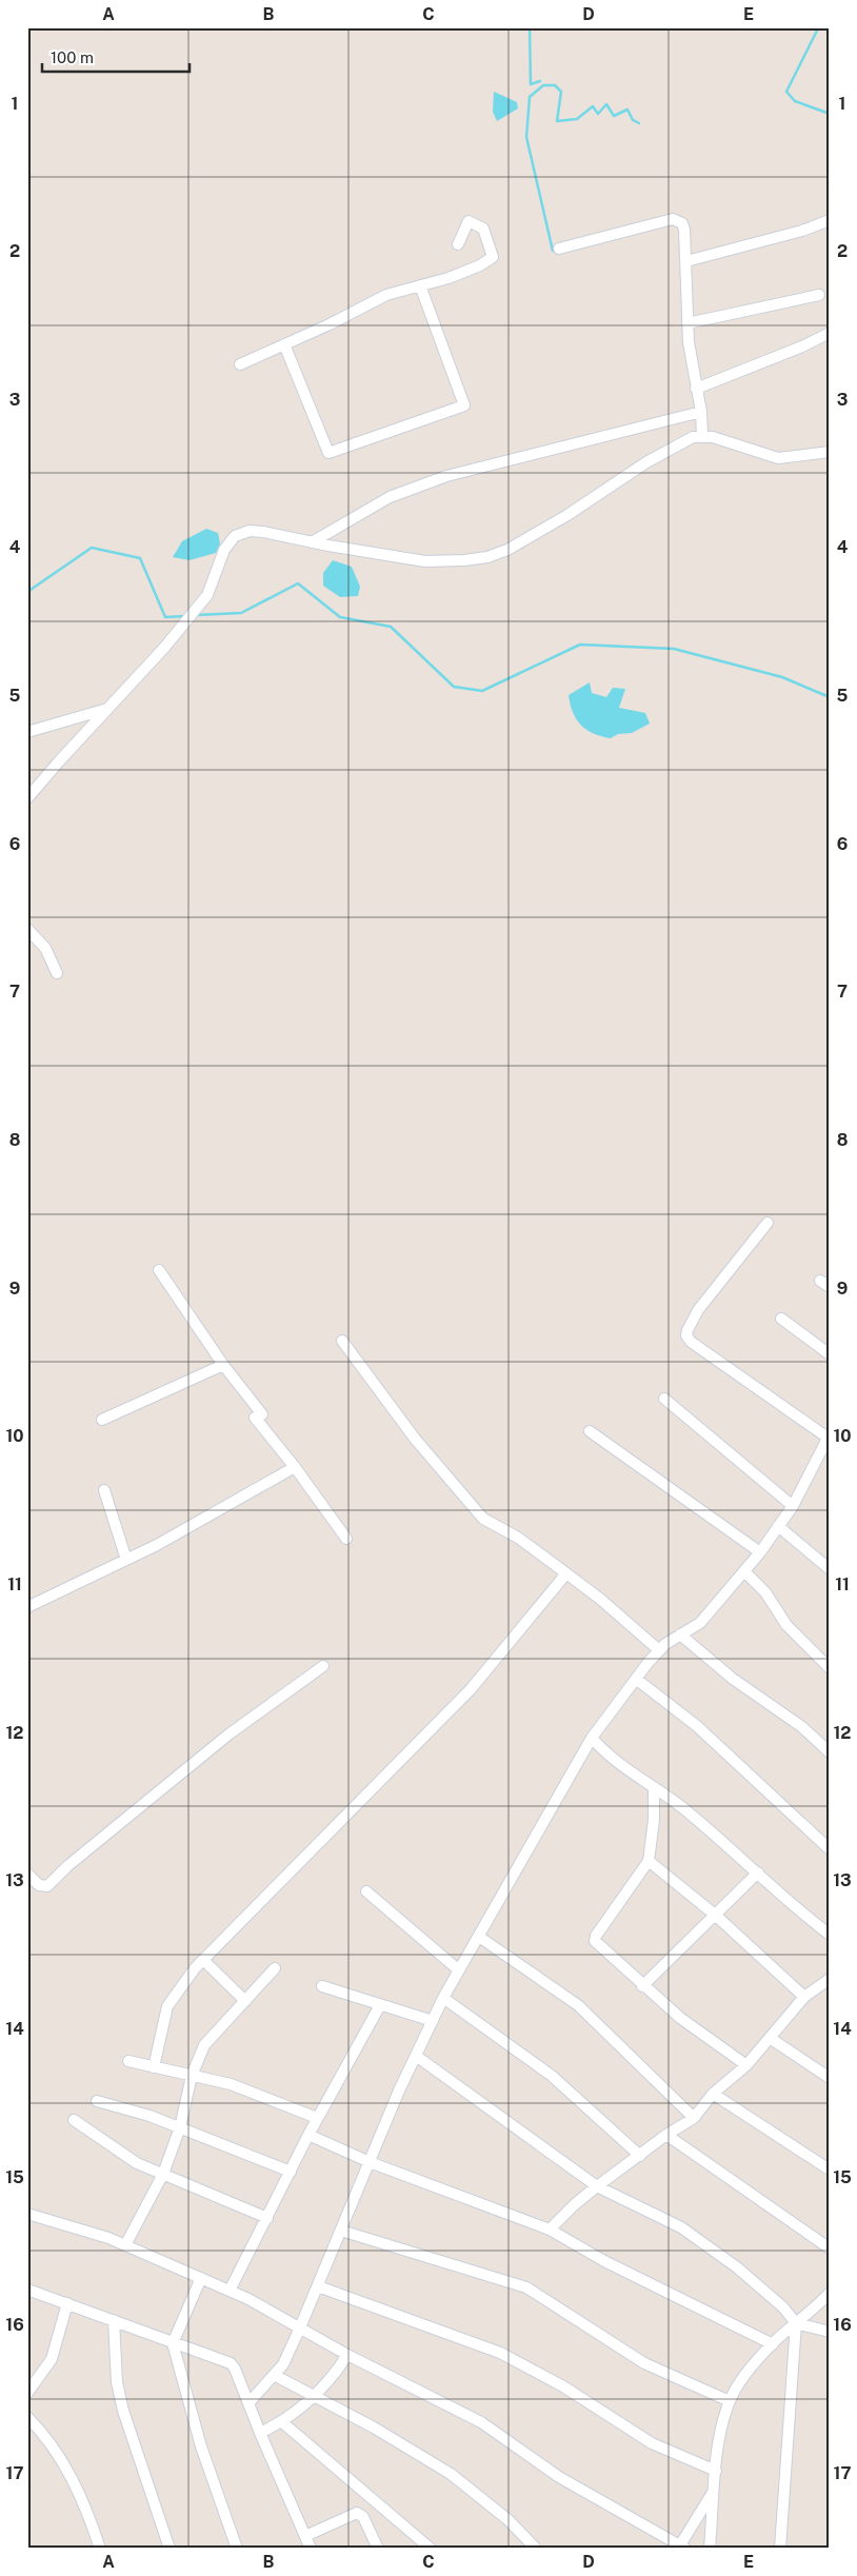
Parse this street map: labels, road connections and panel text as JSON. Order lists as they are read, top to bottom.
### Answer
{
  "scale_bar": "100 m",
  "grid": {
    "columns": [
      "A",
      "B",
      "C",
      "D",
      "E"
    ],
    "rows": [
      "1",
      "2",
      "3",
      "4",
      "5",
      "6",
      "7",
      "8",
      "9",
      "10",
      "11",
      "12",
      "13",
      "14",
      "15",
      "16",
      "17"
    ]
  }
}
